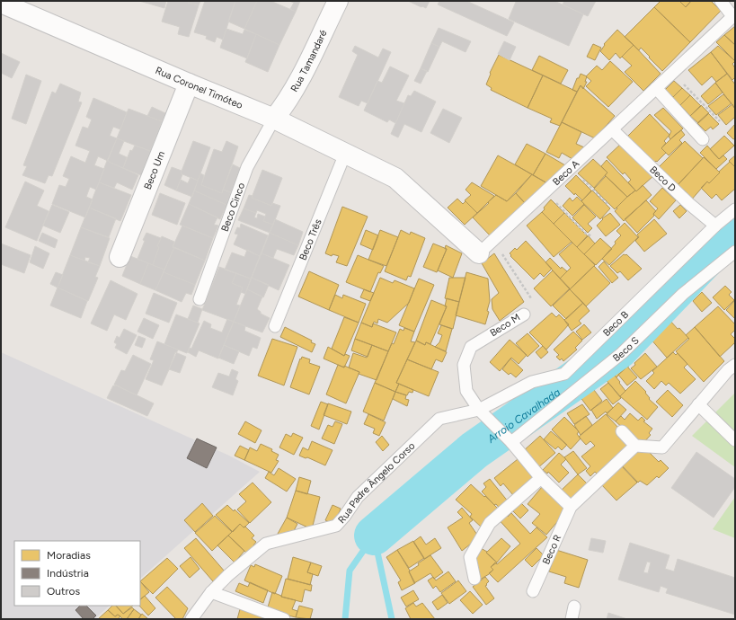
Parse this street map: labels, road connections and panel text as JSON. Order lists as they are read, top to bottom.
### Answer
{
  "streets": {
    "street": [
      "Rua Tamandaré",
      "Rua Coronel Timóteo",
      "Beco Um",
      "Beco A"
    ],
    "lane": [
      "Beco D",
      "Beco Cinco",
      "Beco Três",
      "Beco B",
      "Beco M",
      "Beco S",
      "Rua Padre Ângelo Corso",
      "Beco R"
    ]
  },
  "crossings": [
    ["Rua Tamandaré", "Rua Coronel Timóteo"],
    ["Rua Tamandaré", "Beco Cinco"],
    ["Rua Coronel Timóteo", "Beco Um"],
    ["Rua Coronel Timóteo", "Beco A"],
    ["Rua Coronel Timóteo", "Beco Cinco"],
    ["Rua Coronel Timóteo", "Beco Três"],
    ["Beco A", "Beco D"],
    ["Beco A", "Beco M"],
    ["Beco D", "Beco B"],
    ["Beco B", "Beco M"],
    ["Beco B", "Rua Padre Ângelo Corso"],
    ["Beco M", "Beco S"],
    ["Beco M", "Rua Padre Ângelo Corso"]
  ],
  "water": ["Arroio Cavalhada"],
  "legend": ["Moradias", "Indústria", "Outros"]
}
